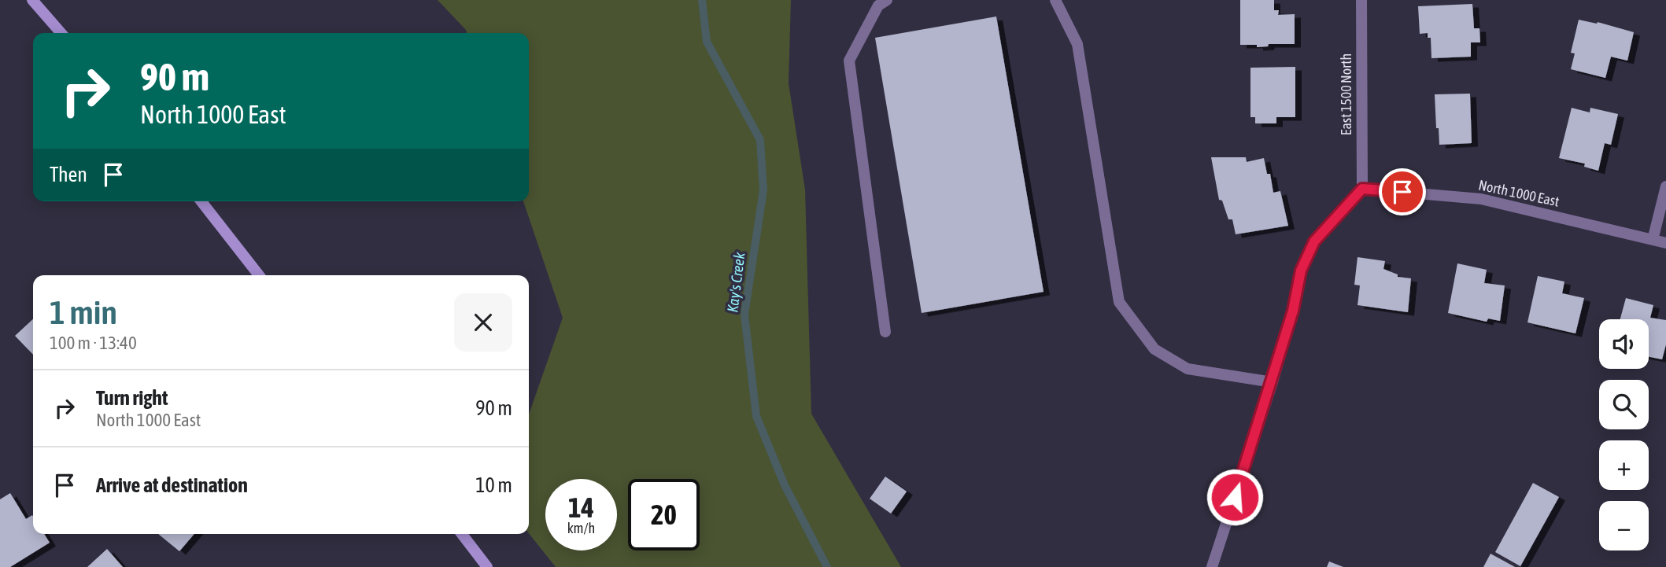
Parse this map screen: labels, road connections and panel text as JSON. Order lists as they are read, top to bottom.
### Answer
{
  "streets": {
    "street": ["East 1500 North", "North 1000 East"]
  },
  "crossings": [
    ["East 1500 North", "North 1000 East"]
  ],
  "water": ["Kay's Creek"],
  "page": {
    "turn": ["90 m", "North 1000 East"],
    "then": "Then",
    "heading": ["1 min", "100 m · 13:40"],
    "map_buttons": ["+", "−"],
    "list": [
      {
        "name": "Turn right",
        "note": "North 1000 East",
        "value": "90 m"
      },
      {
        "name": "Arrive at destination",
        "value": "10 m"
      }
    ],
    "speed": "14 km/h",
    "limit": "20"
  }
}
